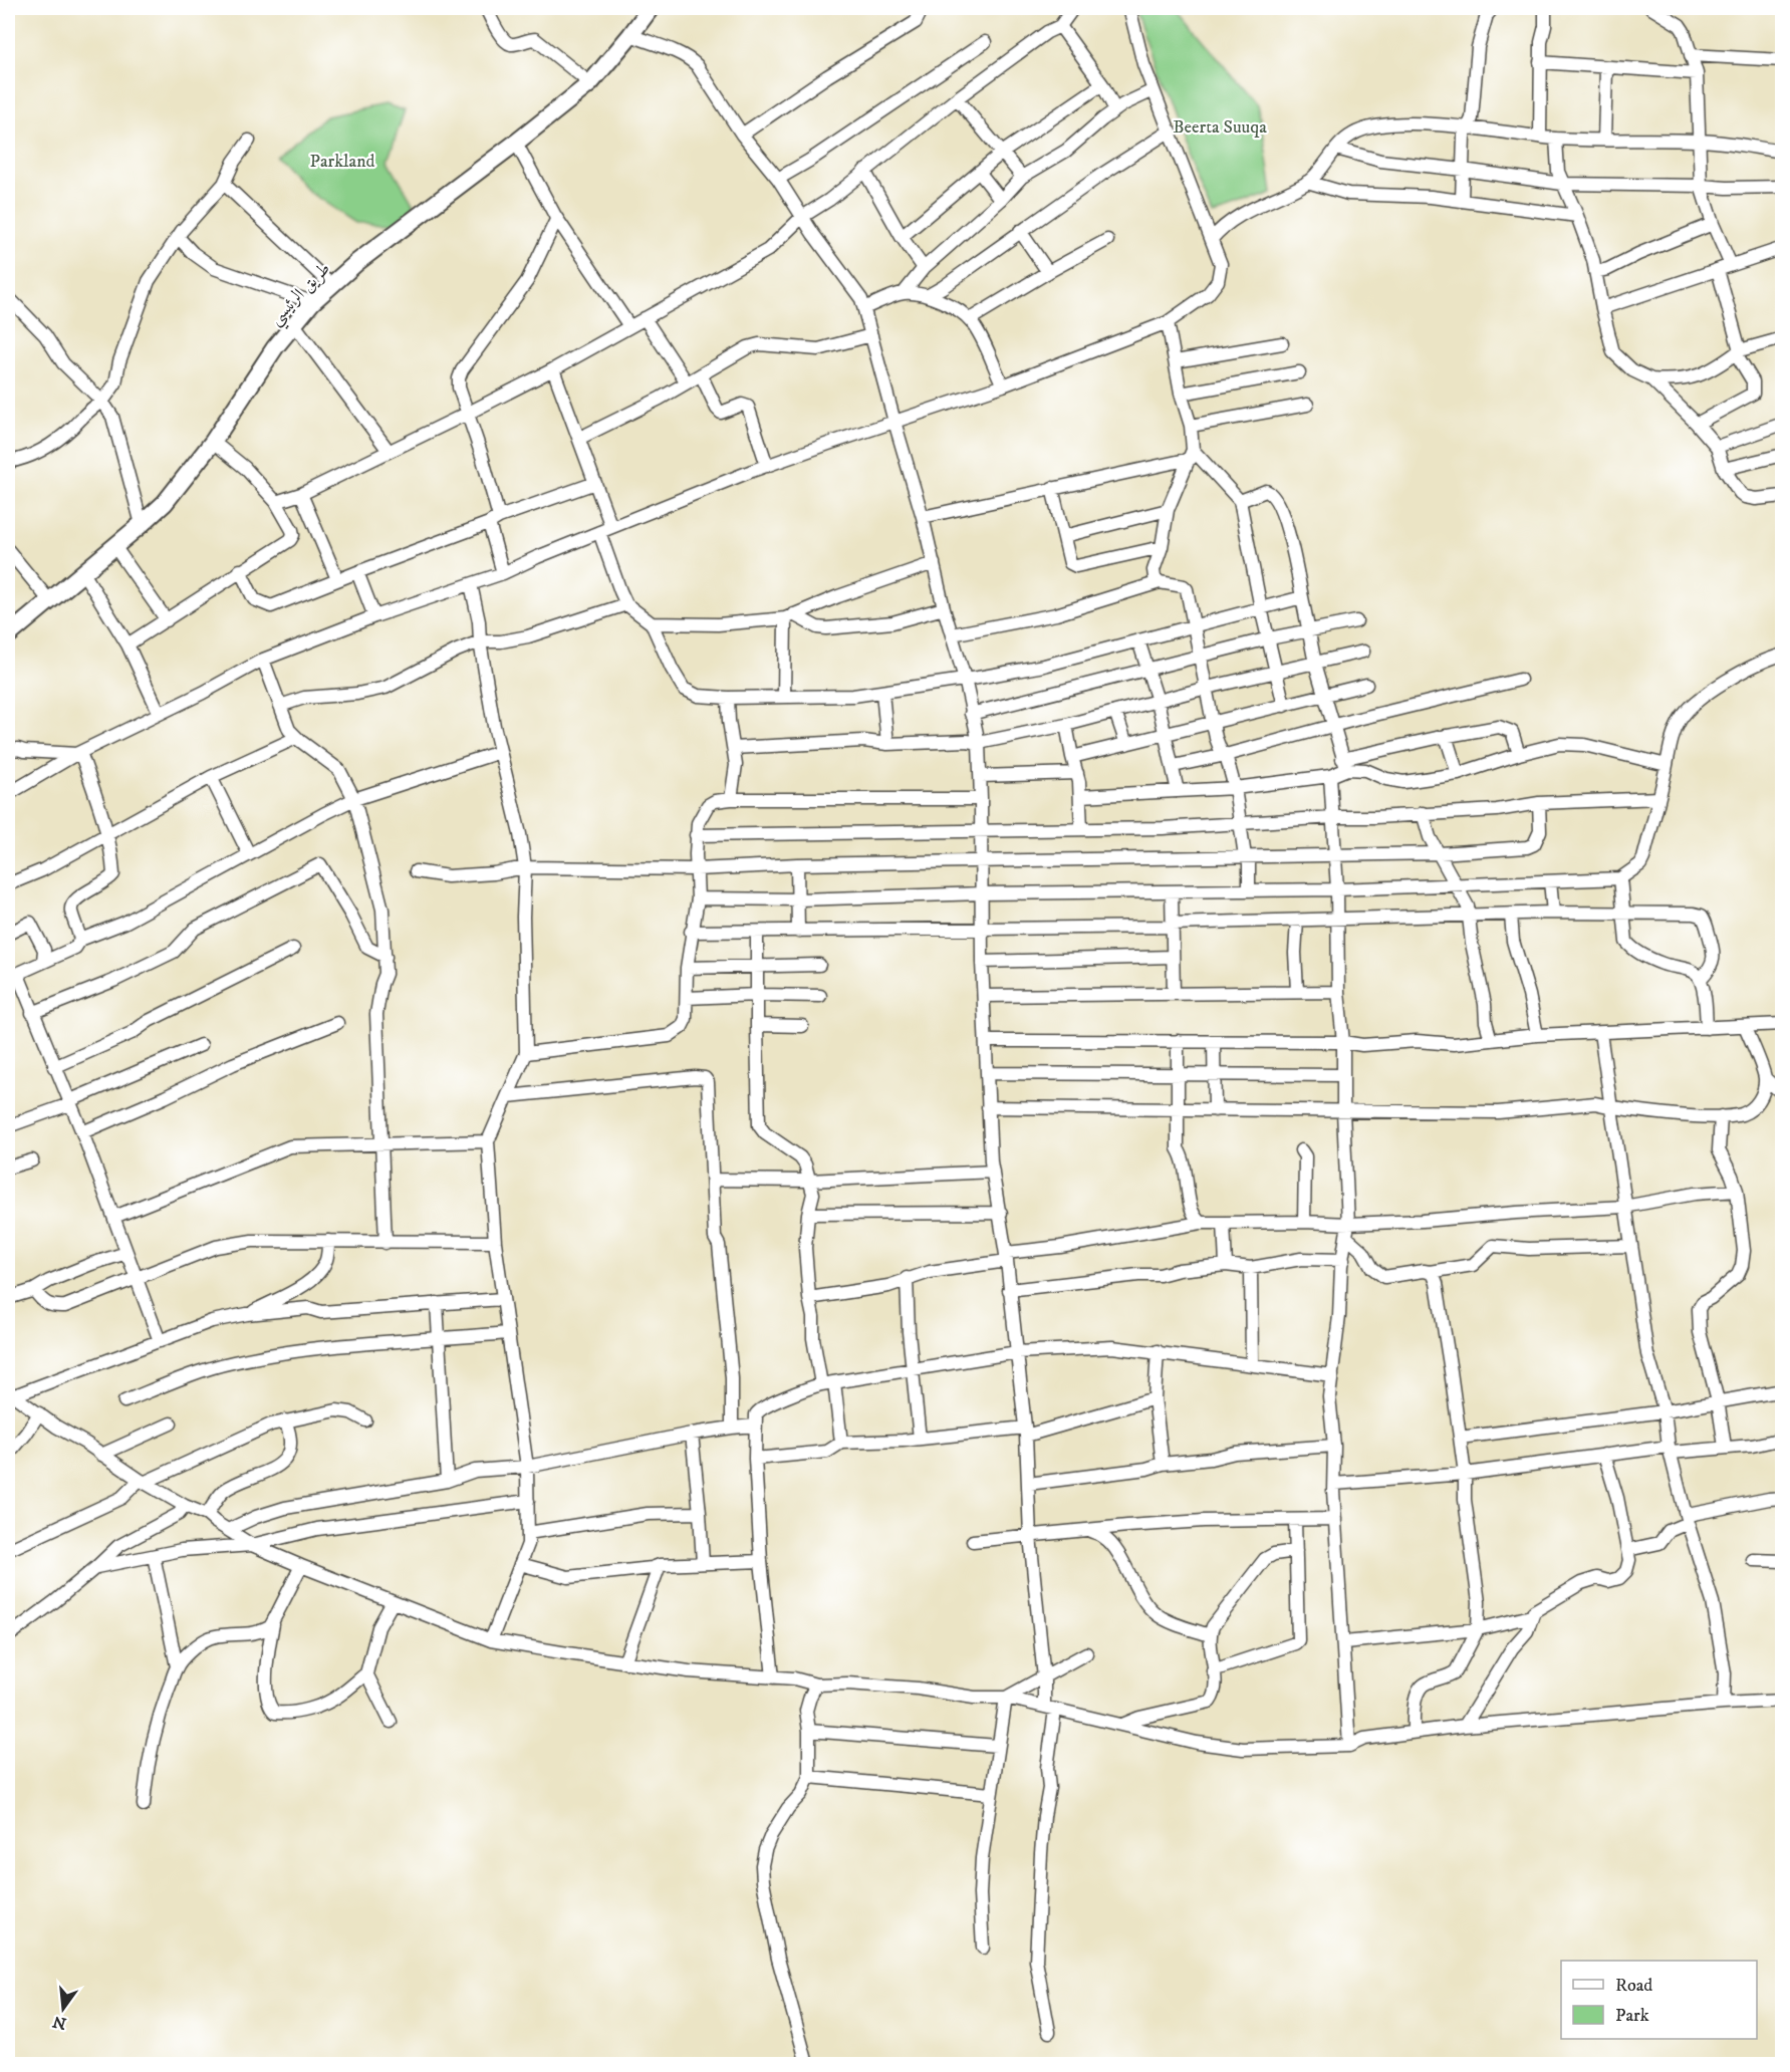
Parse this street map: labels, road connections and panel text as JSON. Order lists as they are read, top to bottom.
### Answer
{
  "streets": {
    "main road": ["طريق الرئيسي"]
  },
  "parks": ["Beerta Suuqa", "Parkland"],
  "legend": ["Road", "Park"],
  "north": "bottom"
}
